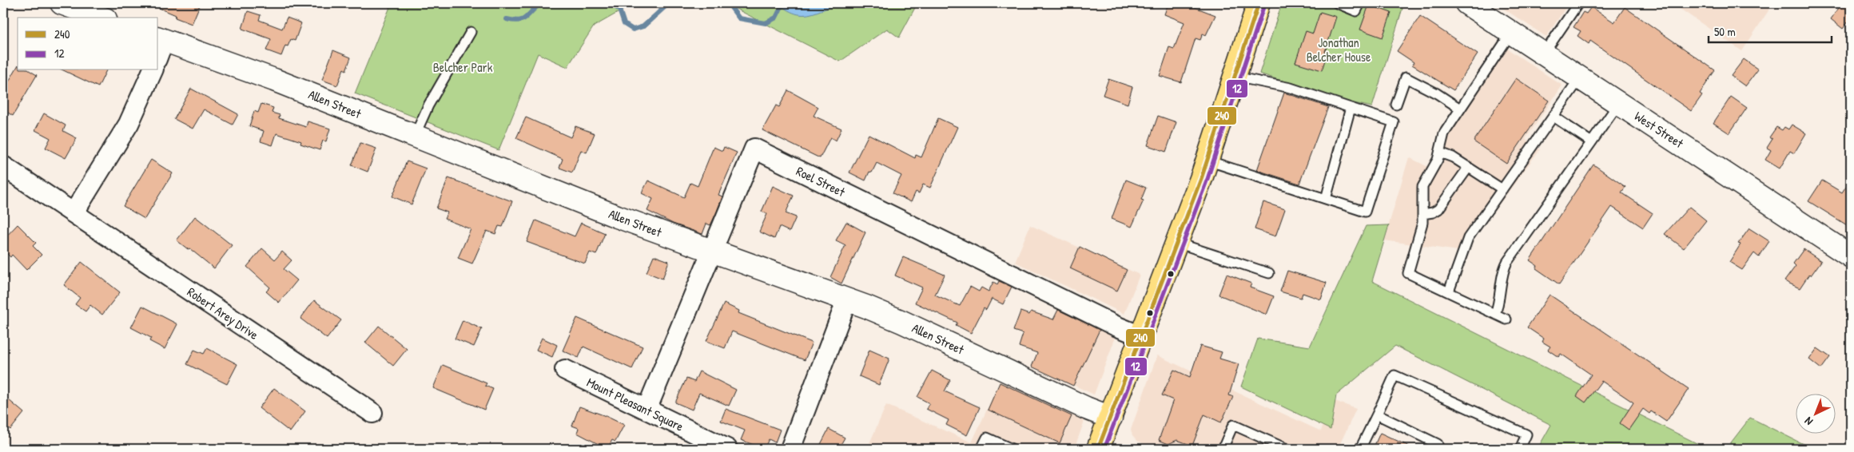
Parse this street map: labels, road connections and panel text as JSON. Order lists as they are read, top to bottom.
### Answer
{
  "streets": {
    "street": [
      "Allen Street",
      "West Street",
      "Roel Street",
      "Robert Arey Drive",
      "Mount Pleasant Square"
    ]
  },
  "crossings": [
    ["Allen Street", "Roel Street"],
    ["Roel Street", "Mount Pleasant Square"]
  ],
  "parks": ["Jonathan Belcher House", "Belcher Park"],
  "lines": ["transit line 240", "transit line 12"],
  "legend": ["240", "12"],
  "scale_bar": "50 m",
  "north": "bottom left"
}
